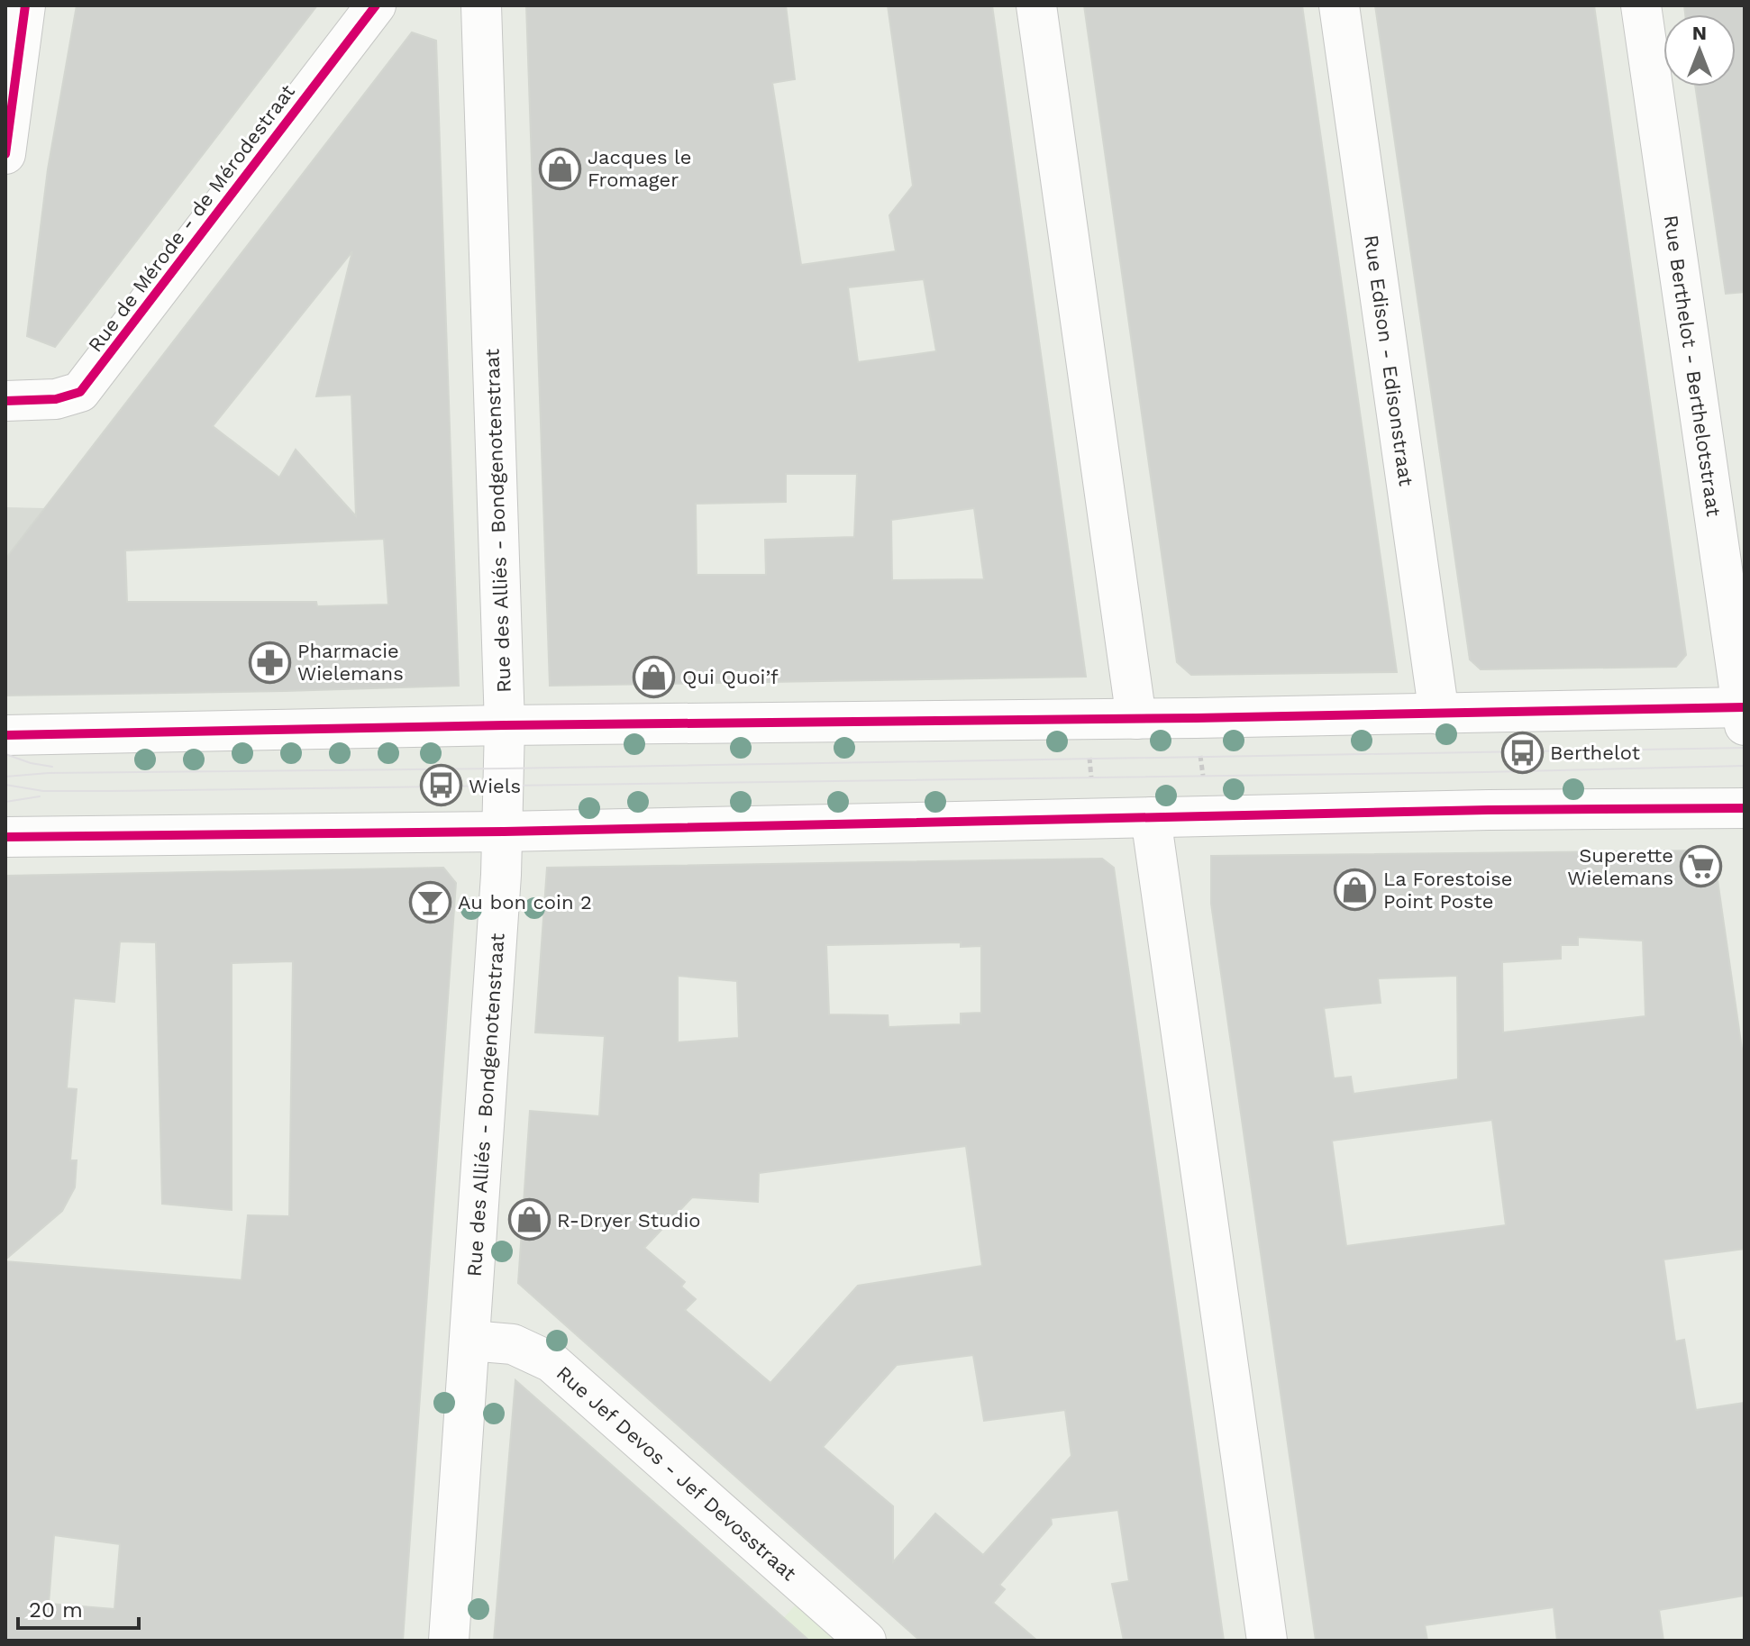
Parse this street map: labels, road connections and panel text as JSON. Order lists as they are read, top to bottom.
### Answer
{
  "streets": {
    "street": [
      "Rue de Mérode - de Mérodestraat",
      "Rue Edison - Edisonstraat",
      "Rue Berthelot - Berthelotstraat",
      "Rue des Alliés - Bondgenotenstraat",
      "Rue Jef Devos - Jef Devosstraat"
    ]
  },
  "crossings": [
    ["Rue des Alliés - Bondgenotenstraat", "Rue Jef Devos - Jef Devosstraat"]
  ],
  "places": {
    "shop": [
      "Jacques le Fromager",
      "Qui Quoi’f",
      "La Forestoise Point Poste",
      "R-Dryer Studio"
    ],
    "pharmacy": ["Pharmacie Wielemans"],
    "bus stop": ["Berthelot", "Wiels"],
    "supermarket": ["Superette Wielemans"],
    "bar": ["Au bon coin 2"]
  },
  "scale_bar": "20 m",
  "north": "top"
}
